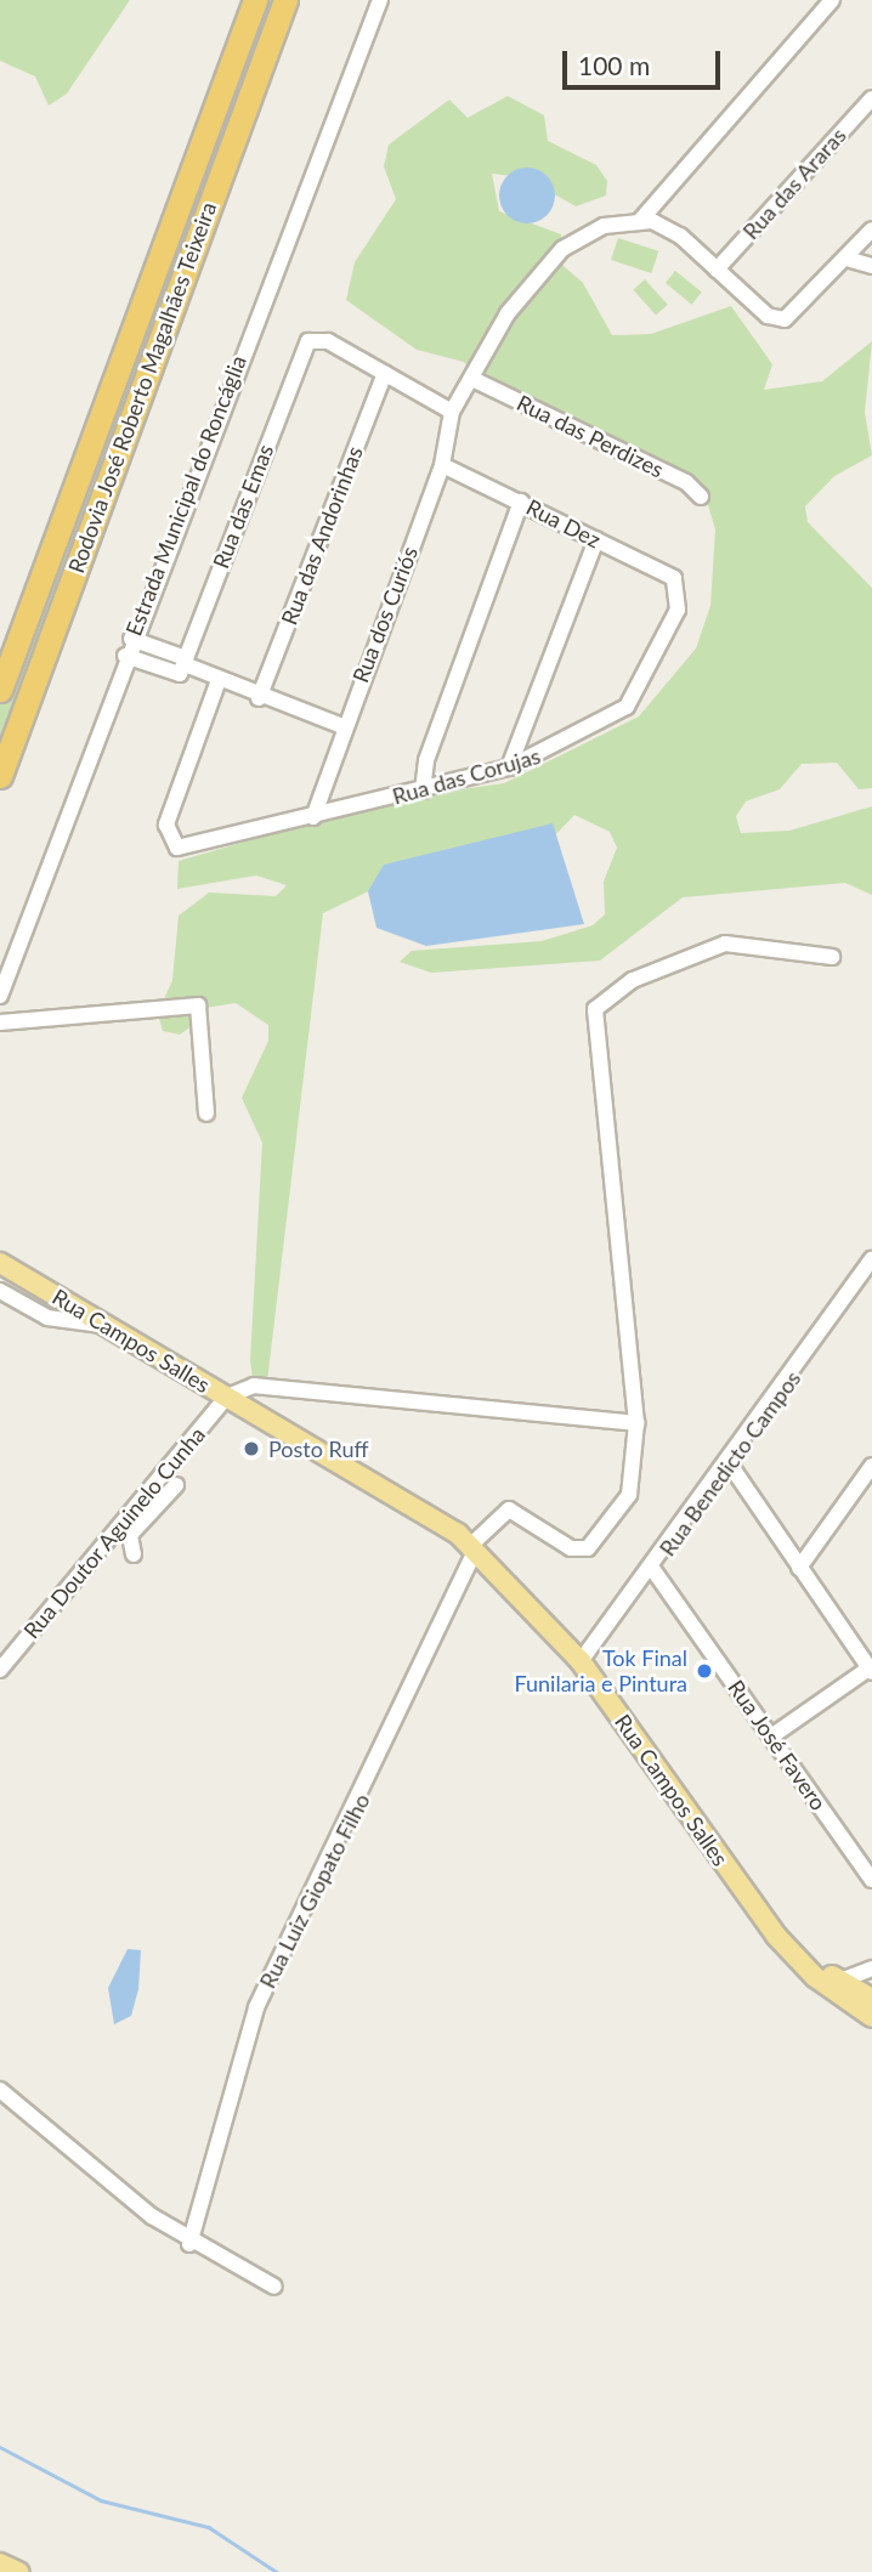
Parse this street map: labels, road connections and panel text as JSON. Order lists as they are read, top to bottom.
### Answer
{
  "streets": {
    "highway": ["Rodovia José Roberto Magalhães Teixeira"],
    "main road": ["Rua Campos Salles"],
    "street": [
      "Rua das Araras",
      "Rua das Perdizes",
      "Estrada Municipal do Roncáglia",
      "Rua das Emas",
      "Rua Dez",
      "Rua das Andorinhas",
      "Rua dos Curiós",
      "Rua das Corujas",
      "Rua Benedicto Campos",
      "Rua Doutor Aguinelo Cunha",
      "Rua José Favero",
      "Rua Luiz Giopato Filho"
    ]
  },
  "crossings": [
    ["Rua das Emas", "Rua das Andorinhas"],
    ["Rua Dez", "Rua dos Curiós"],
    ["Rua Dez", "Rua das Corujas"],
    ["Rua dos Curiós", "Rua das Corujas"],
    ["Rua Campos Salles", "Rua Benedicto Campos"],
    ["Rua Campos Salles", "Rua Doutor Aguinelo Cunha"],
    ["Rua Campos Salles", "Rua Luiz Giopato Filho"],
    ["Rua Benedicto Campos", "Rua José Favero"]
  ],
  "places": ["Posto Ruff", "Tok Final Funilaria e Pintura"],
  "scale_bar": "100 m"
}
